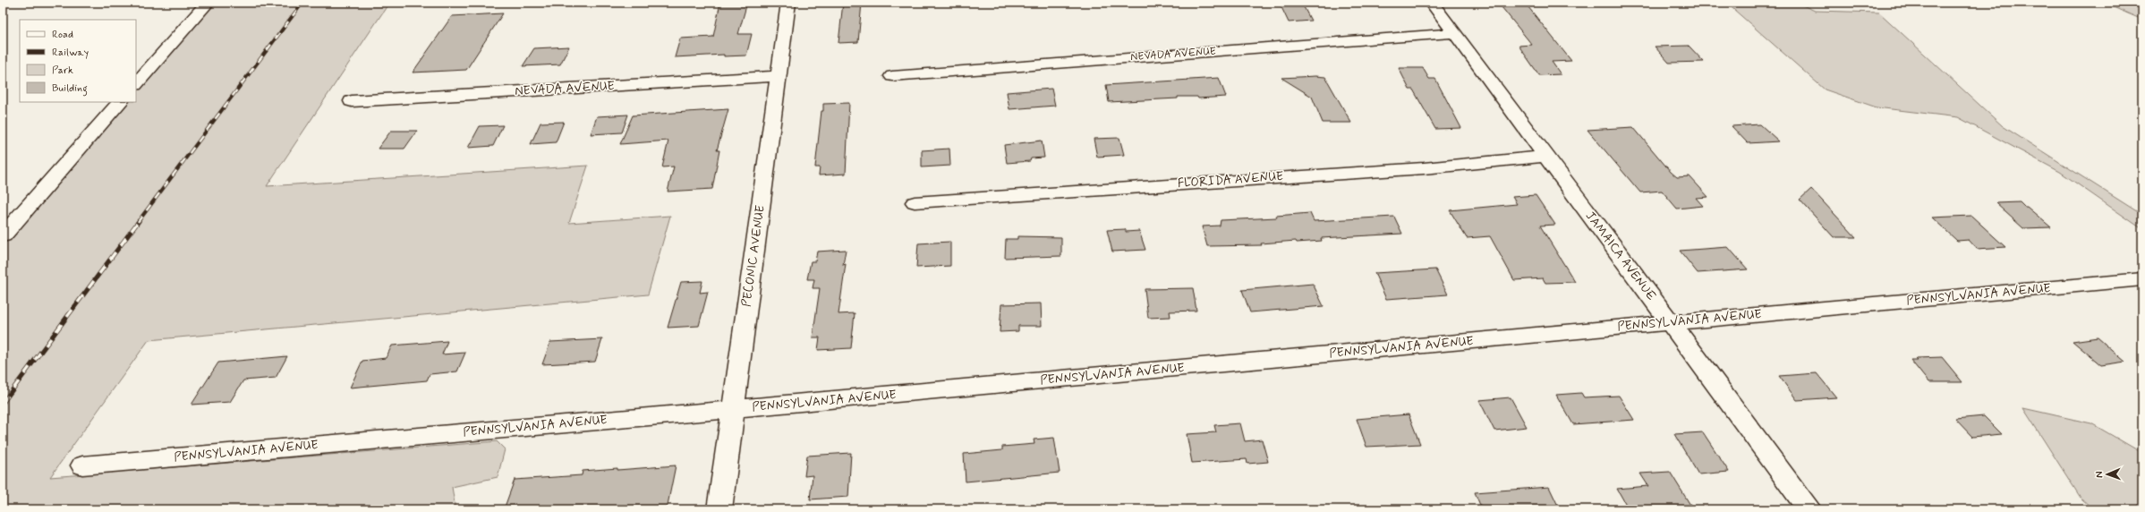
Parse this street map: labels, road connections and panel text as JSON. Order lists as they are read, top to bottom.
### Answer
{
  "streets": {
    "street": [
      "NEVADA AVENUE",
      "FLORIDA AVENUE",
      "PECONIC AVENUE",
      "JAMAICA AVENUE",
      "PENNSYLVANIA AVENUE"
    ]
  },
  "crossings": [
    ["NEVADA AVENUE", "PECONIC AVENUE"],
    ["NEVADA AVENUE", "JAMAICA AVENUE"],
    ["FLORIDA AVENUE", "JAMAICA AVENUE"],
    ["PECONIC AVENUE", "PENNSYLVANIA AVENUE"],
    ["JAMAICA AVENUE", "PENNSYLVANIA AVENUE"]
  ],
  "legend": [
    "Road",
    "Railway",
    "Park",
    "Building"
  ],
  "north": "left"
}
